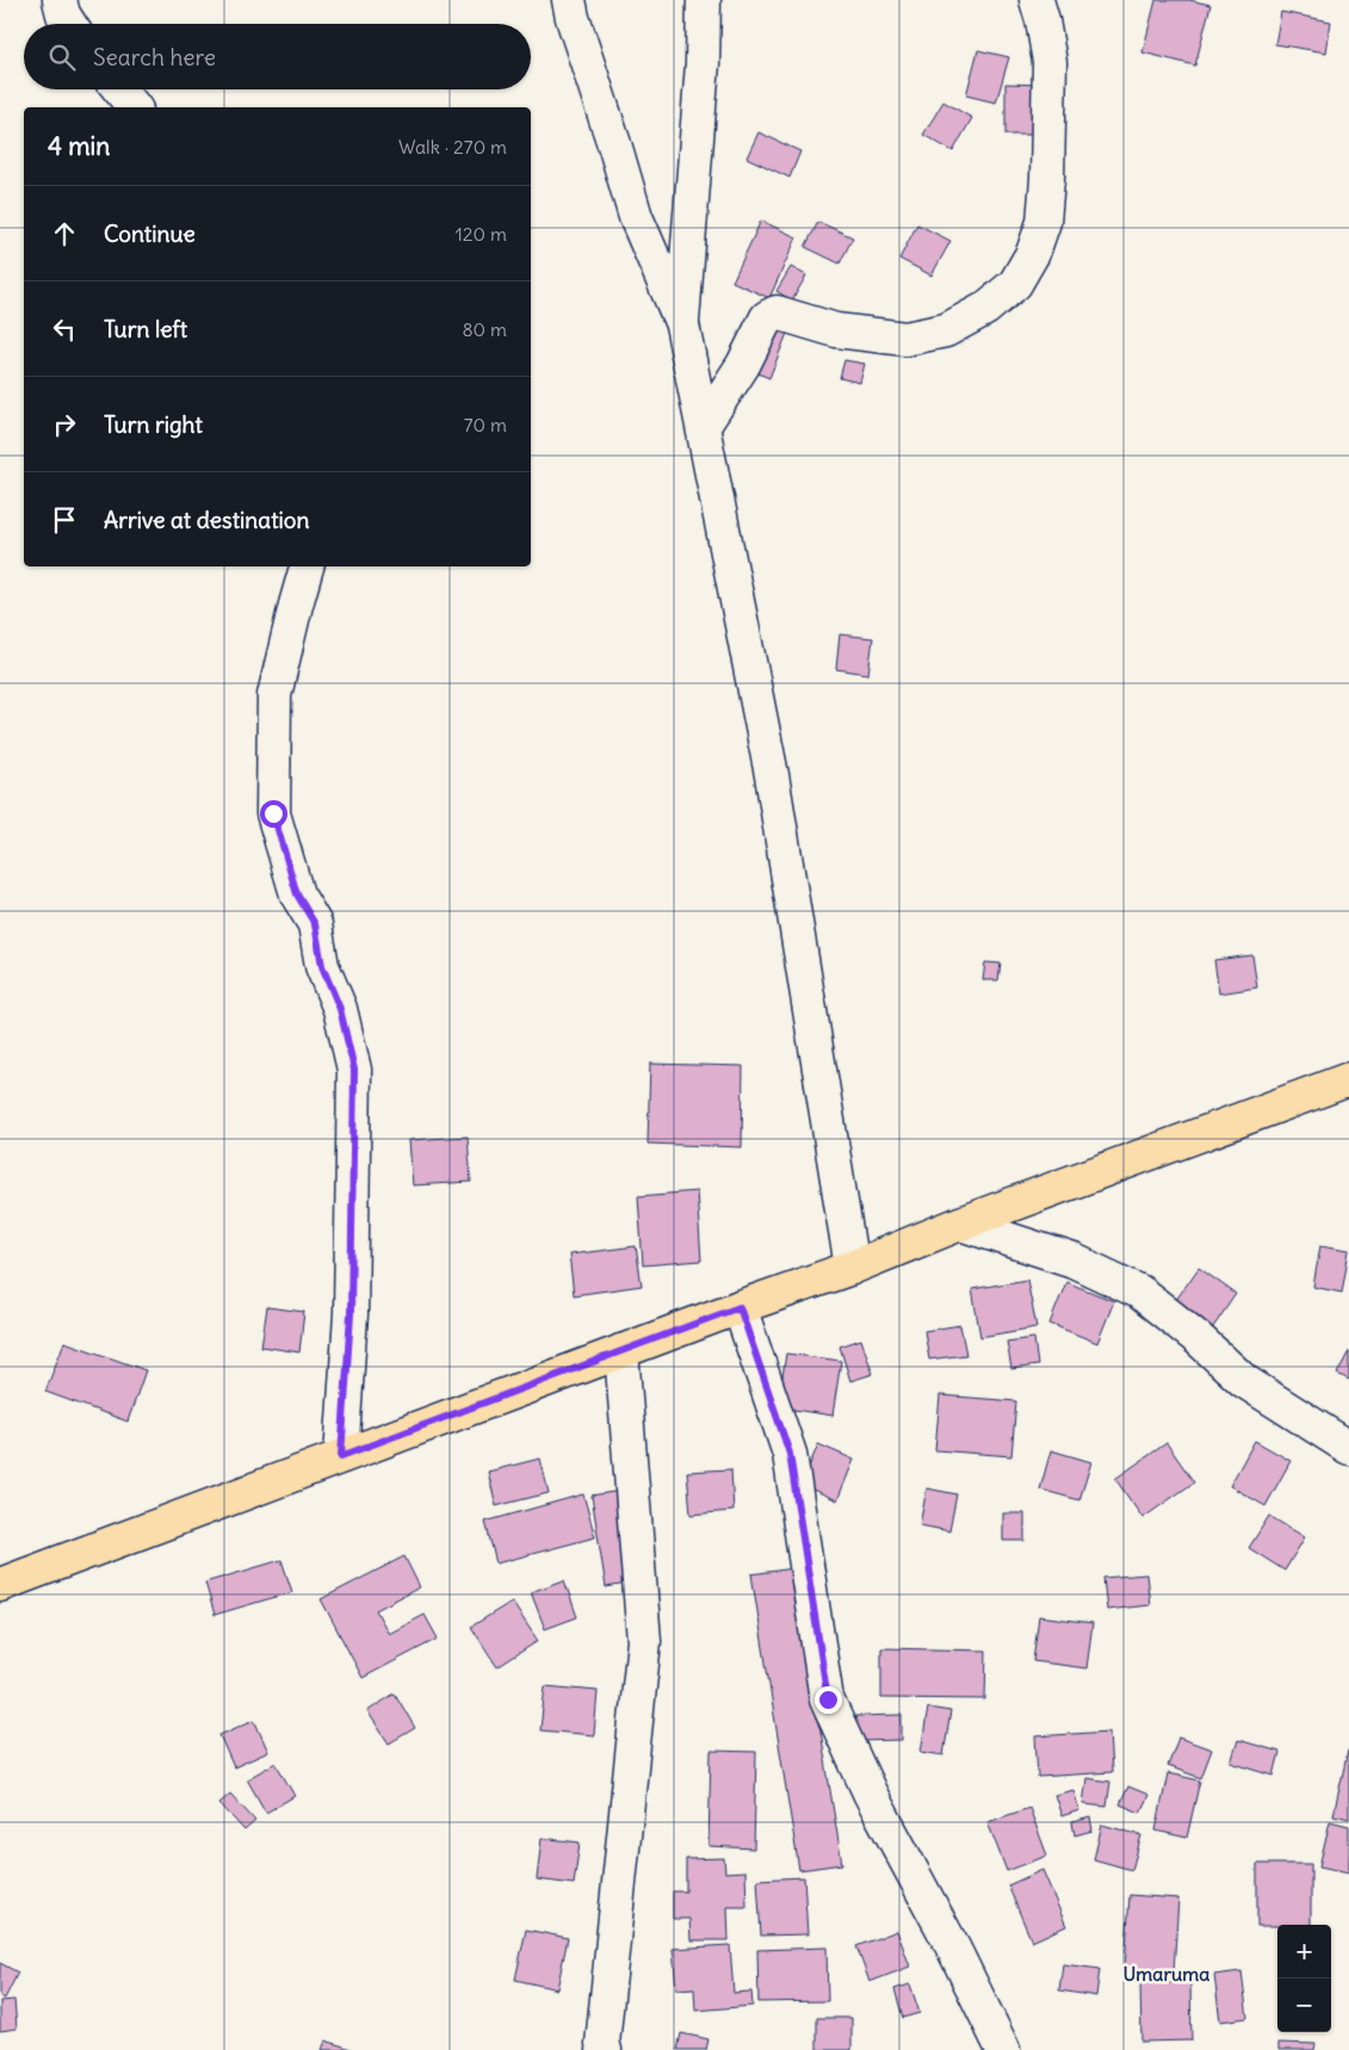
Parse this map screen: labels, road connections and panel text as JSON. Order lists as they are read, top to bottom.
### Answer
{
  "districts": ["Umaruma"],
  "page": {
    "search": "Search here",
    "heading": ["4 min", "Walk · 270 m"],
    "list": [
      ["Continue", "120 m"],
      ["Turn left", "80 m"],
      ["Turn right", "70 m"],
      "Arrive at destination"
    ],
    "map_buttons": ["+", "−"]
  }
}
